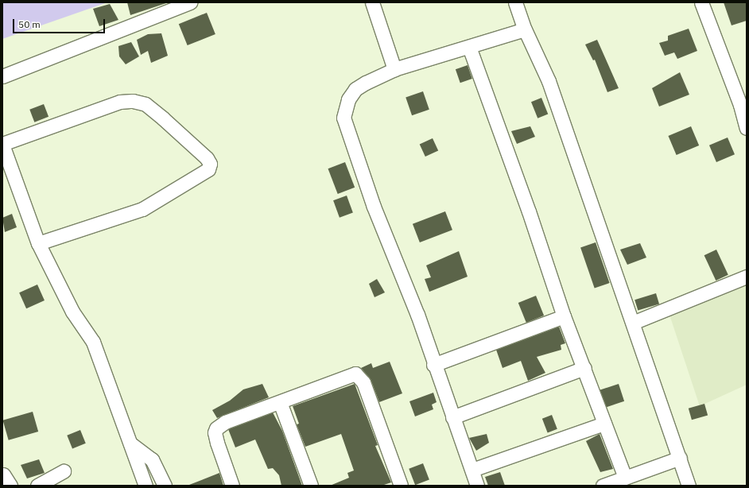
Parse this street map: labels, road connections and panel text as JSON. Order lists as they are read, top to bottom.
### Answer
{
  "scale_bar": "50 m"
}
